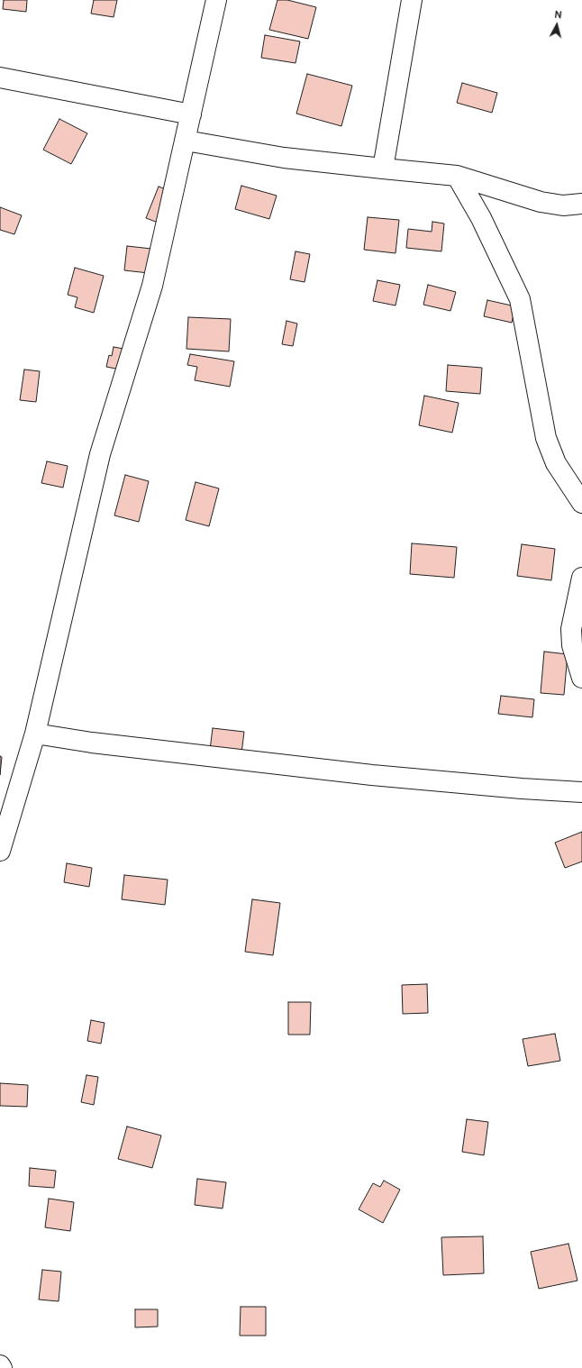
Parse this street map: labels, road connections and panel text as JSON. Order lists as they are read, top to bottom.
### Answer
{
  "north": "top"
}
